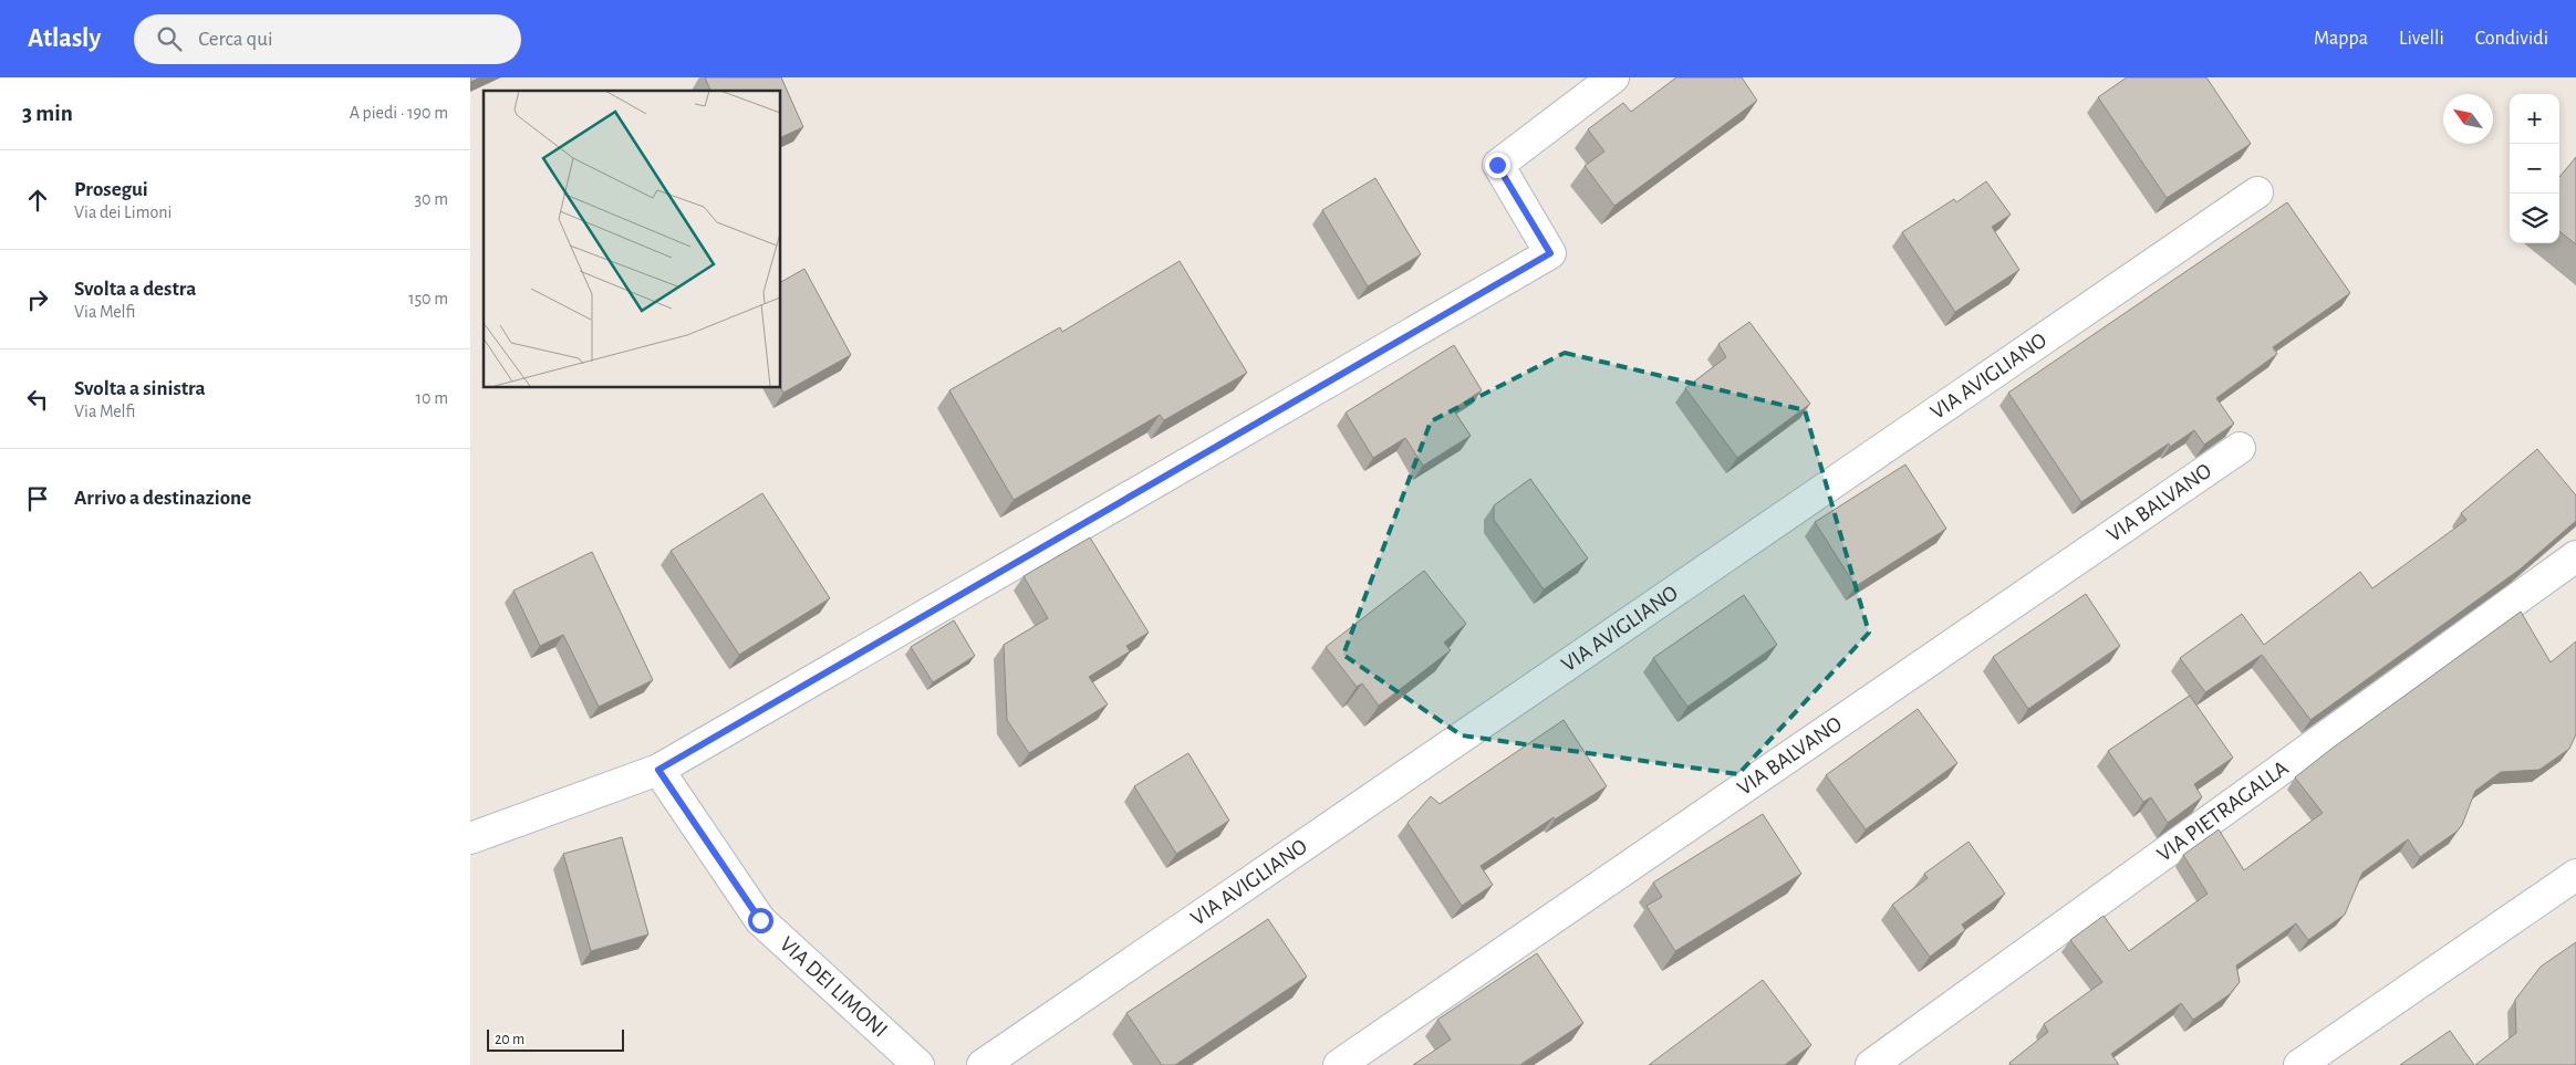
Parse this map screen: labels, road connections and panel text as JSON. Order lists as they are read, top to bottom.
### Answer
{
  "streets": {
    "street": [
      "VIA AVIGLIANO",
      "VIA BALVANO",
      "VIA PIETRAGALLA",
      "VIA DEI LIMONI"
    ]
  },
  "scale_bar": "20 m",
  "north": "top left",
  "page": {
    "header": "Atlasly",
    "search": "Cerca qui",
    "nav": ["Mappa", "Livelli", "Condividi"],
    "heading": ["3 min", "A piedi · 190 m"],
    "map_buttons": ["+", "−"],
    "list": [
      ["Prosegui", "Via dei Limoni", "30 m"],
      ["Svolta a destra", "Via Melfi", "150 m"],
      ["Svolta a sinistra", "Via Melfi", "10 m"],
      "Arrivo a destinazione"
    ],
    "scale": "20 m"
  }
}
